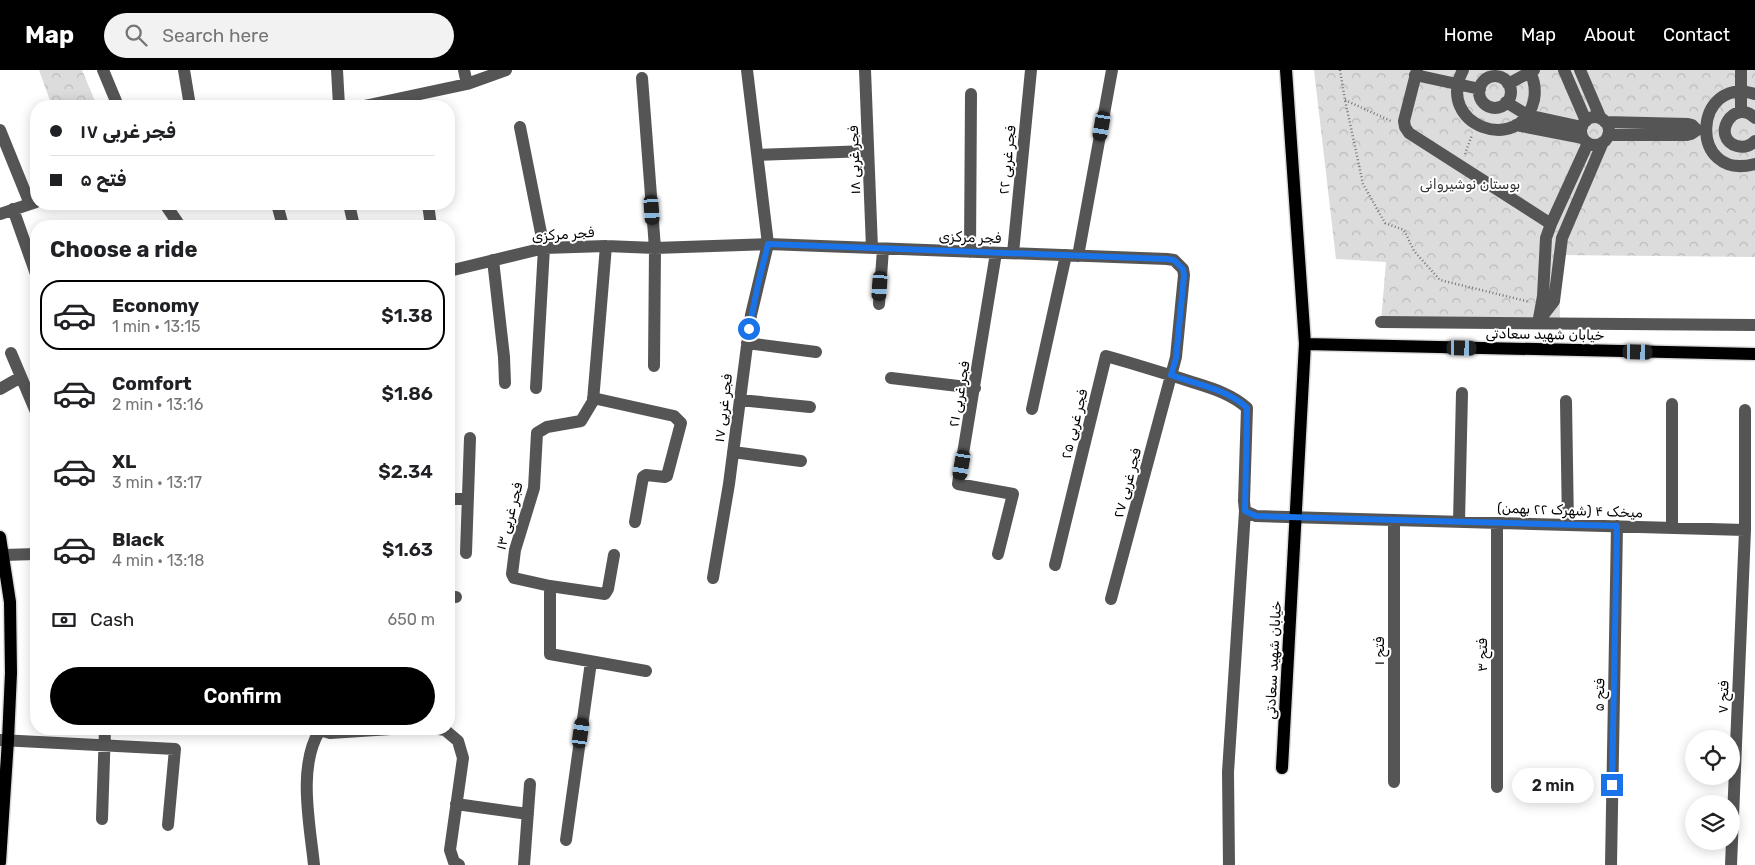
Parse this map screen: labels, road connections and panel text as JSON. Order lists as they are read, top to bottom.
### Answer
{
  "streets": {
    "main road": ["خیابان شهید سعادتی"],
    "street": [
      "فجر غربی ۱۸",
      "فجر غربی ۲۲",
      "فجر مرکزی",
      "فجر غربی ۲۱",
      "فجر غربی ۱۷",
      "فجر غربی ۲۵",
      "فجر غربی ۲۷",
      "(شهرک ۲۲ بهمن) میخک ۴",
      "فجر غربی ۱۳",
      "فتح ۱",
      "فتح ۳",
      "فتح ۵",
      "فتح ۷"
    ]
  },
  "crossings": [
    ["فجر غربی ۱۸", "فجر مرکزی"],
    ["فجر غربی ۲۲", "فجر مرکزی"],
    ["فجر مرکزی", "فجر غربی ۲۱"],
    ["فجر مرکزی", "فجر غربی ۱۷"],
    ["فجر مرکزی", "فجر غربی ۲۵"],
    ["فجر مرکزی", "فجر غربی ۲۷"],
    ["فجر مرکزی", "فجر غربی ۱۳"],
    ["خیابان شهید سعادتی", "(شهرک ۲۲ بهمن) میخک ۴"],
    ["فجر غربی ۲۵", "فجر غربی ۲۷"],
    ["(شهرک ۲۲ بهمن) میخک ۴", "فتح ۱"],
    ["(شهرک ۲۲ بهمن) میخک ۴", "فتح ۳"],
    ["(شهرک ۲۲ بهمن) میخک ۴", "فتح ۵"],
    ["(شهرک ۲۲ بهمن) میخک ۴", "فتح ۷"]
  ],
  "parks": ["بوستان نوشیروانی"],
  "page": {
    "header": "Map",
    "search": "Search here",
    "nav": [
      "Home",
      "Map",
      "About",
      "Contact"
    ],
    "banner": ["فجر غربی ۱۷", "فتح ۵"],
    "heading": "Choose a ride",
    "list": [
      {
        "name": "Economy",
        "note": "1 min · 13:15",
        "value": "$1.38"
      },
      {
        "name": "Comfort",
        "note": "2 min · 13:16",
        "value": "$1.86"
      },
      {
        "name": "XL",
        "note": "3 min · 13:17",
        "value": "$2.34"
      },
      {
        "name": "Black",
        "note": "4 min · 13:18",
        "value": "$1.63"
      }
    ],
    "pay": ["Cash", "650 m"],
    "buttons": "Confirm",
    "bubble": "2 min"
  }
}
